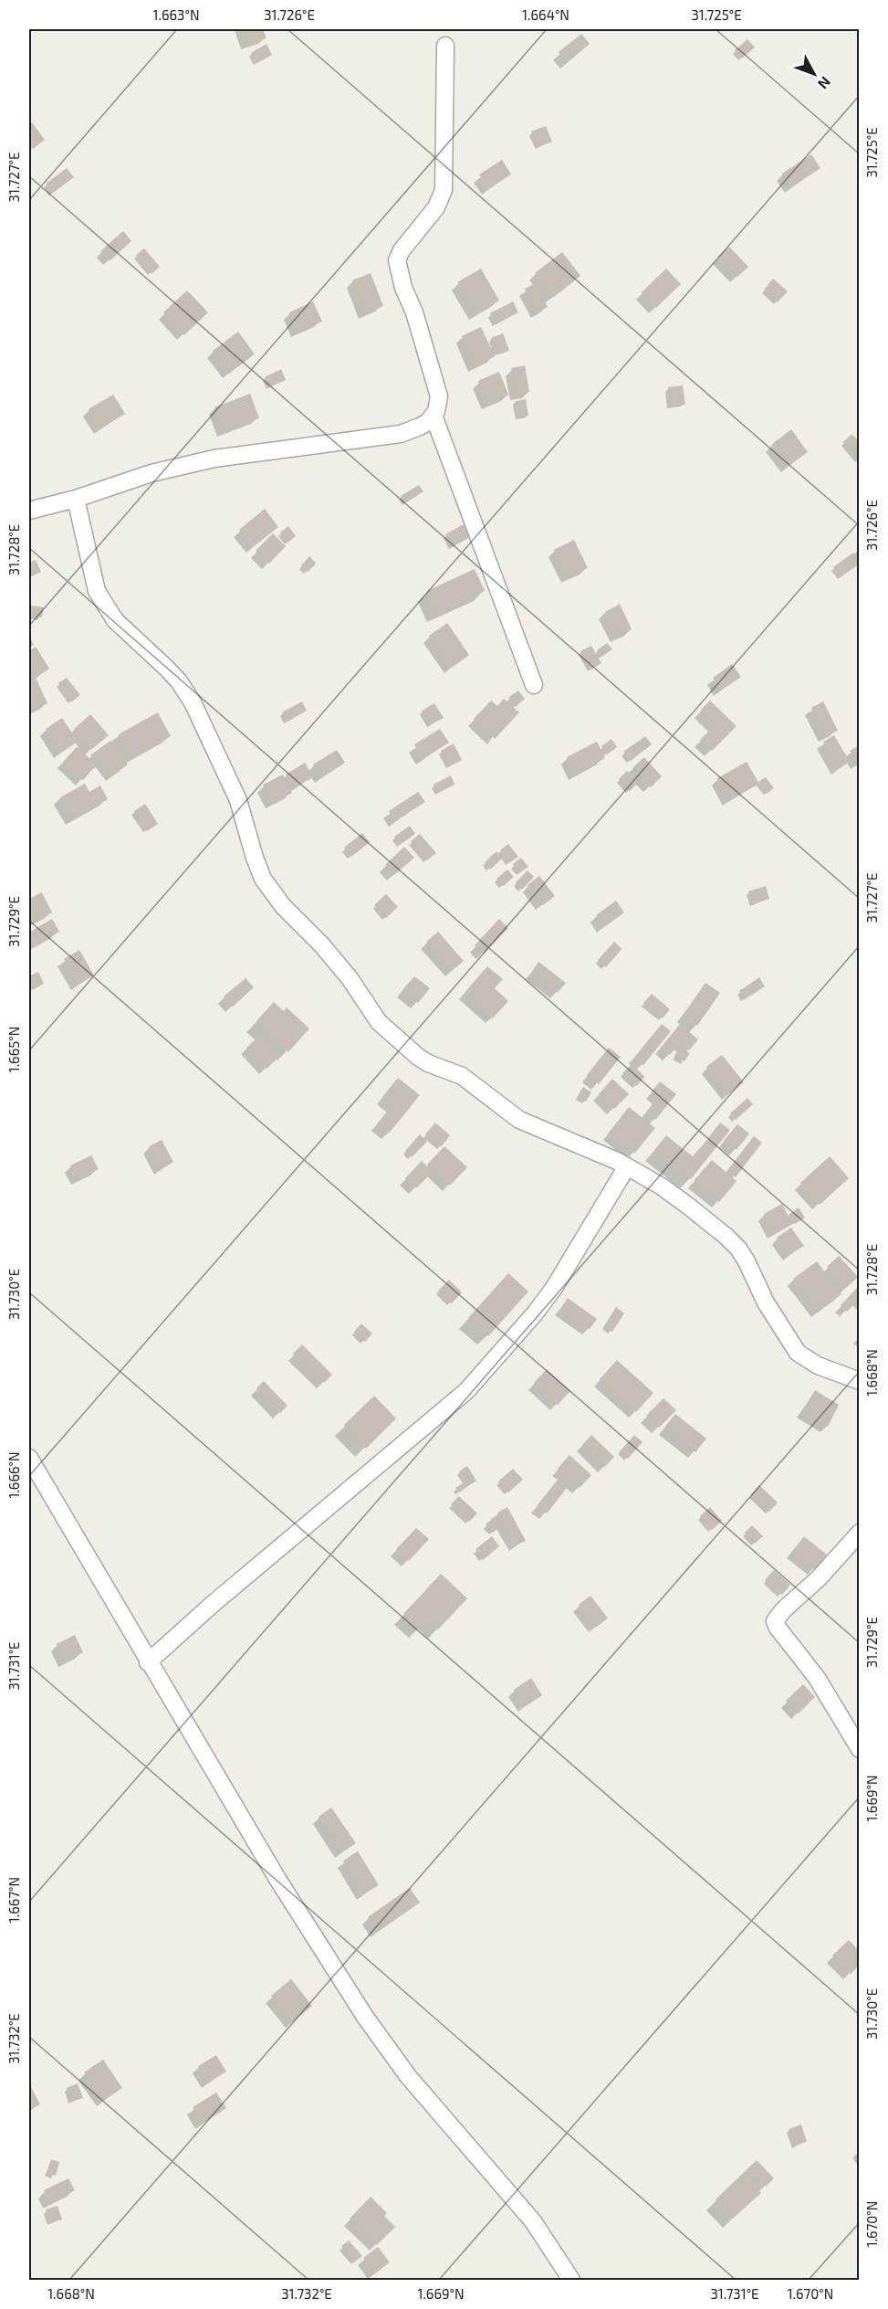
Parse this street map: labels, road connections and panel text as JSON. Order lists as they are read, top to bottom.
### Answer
{
  "north": "bottom right",
  "coordinates": [
    "1.663°N",
    "31.726°E",
    "1.664°N",
    "31.725°E",
    "31.727°E",
    "31.728°E",
    "31.729°E",
    "1.665°N",
    "31.730°E",
    "1.668°N",
    "1.666°N",
    "31.731°E",
    "1.669°N",
    "1.667°N",
    "31.732°E",
    "1.670°N"
  ]
}
